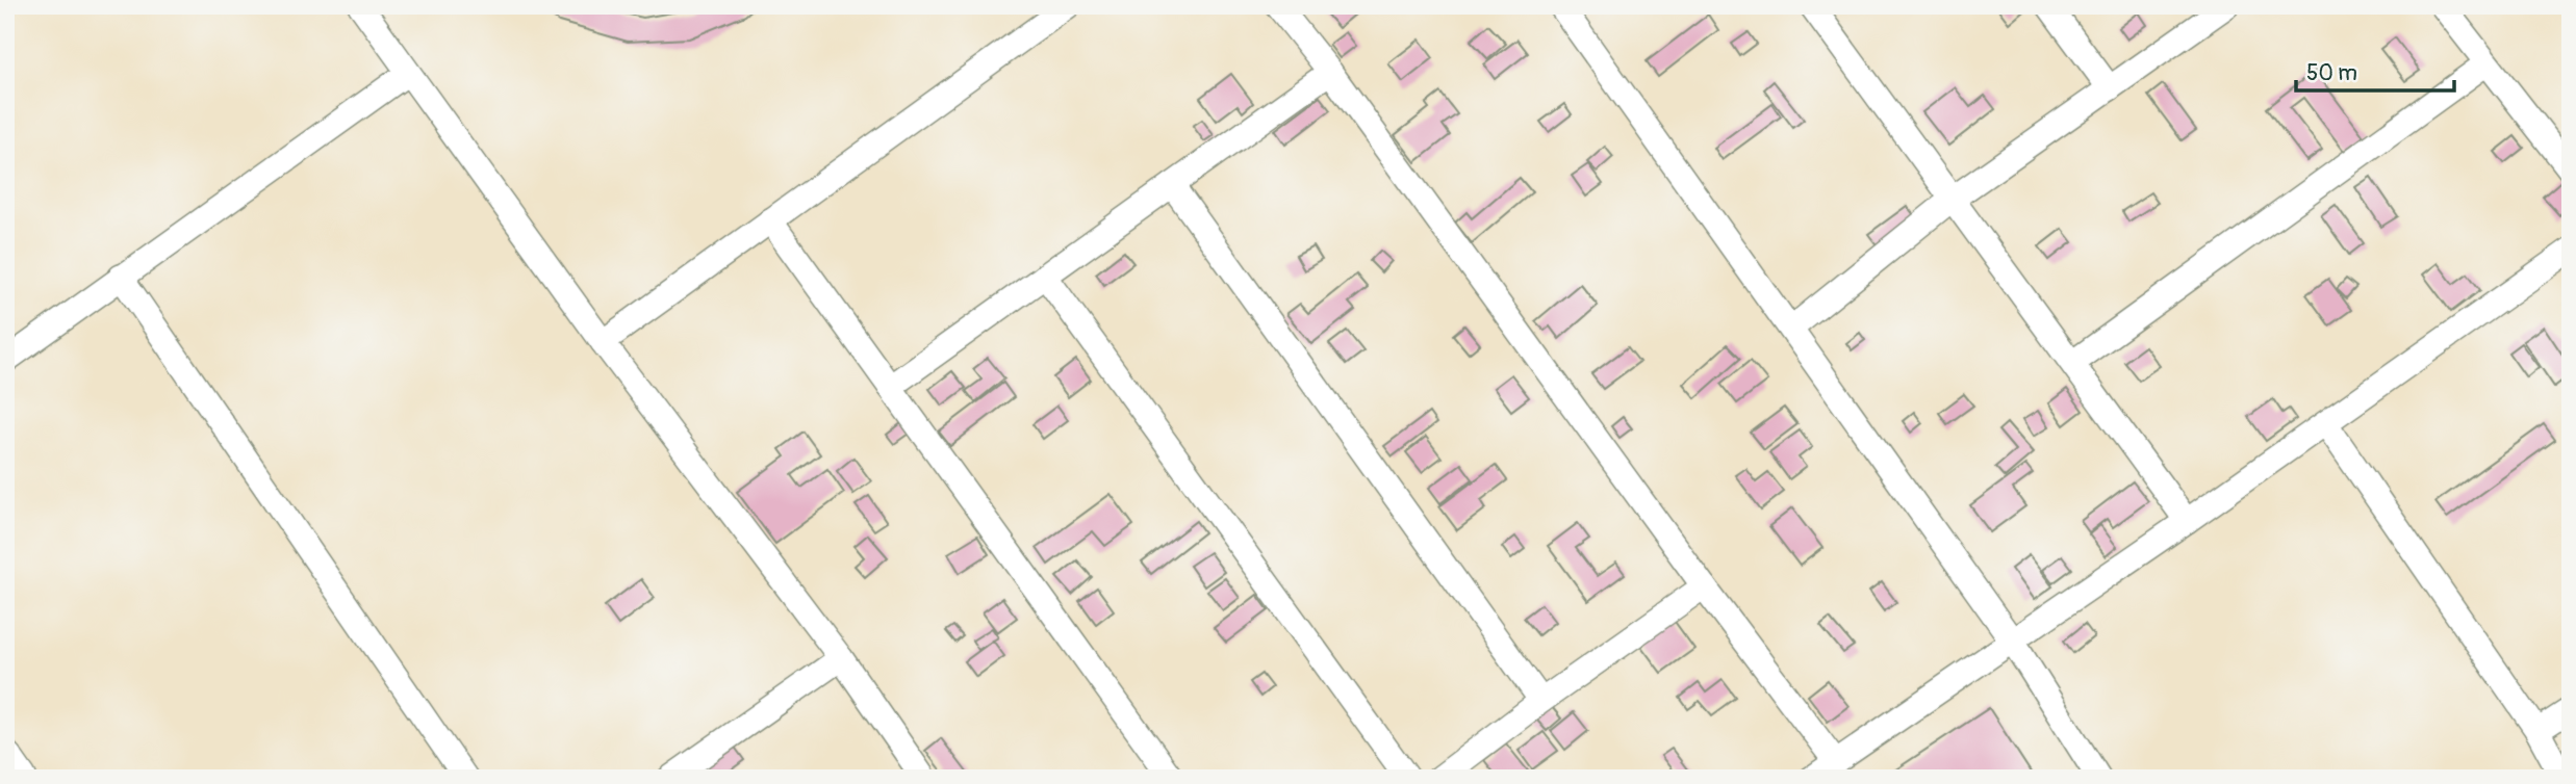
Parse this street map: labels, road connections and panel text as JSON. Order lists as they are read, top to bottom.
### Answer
{
  "scale_bar": "50 m"
}
